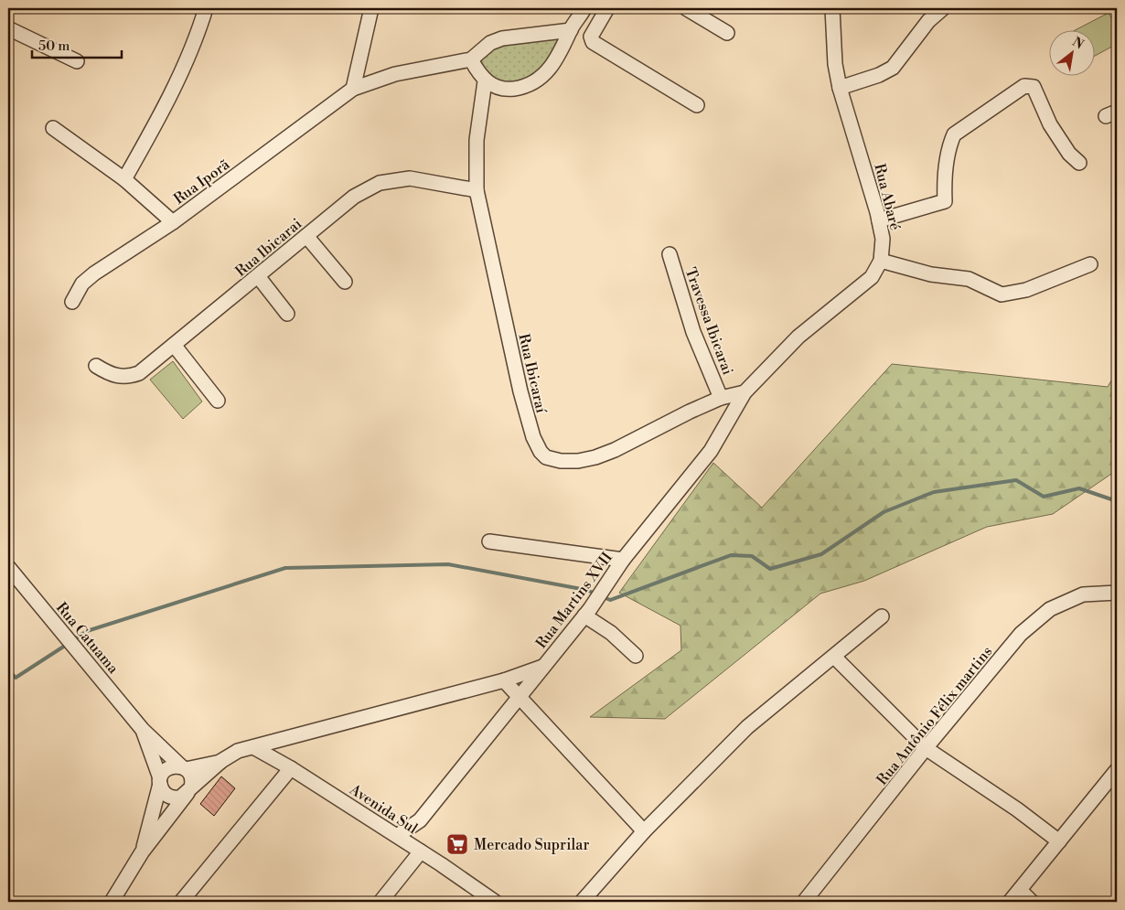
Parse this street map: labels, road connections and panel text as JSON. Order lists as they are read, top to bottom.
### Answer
{
  "streets": {
    "street": [
      "Rua Iporã",
      "Rua Abaré",
      "Rua Ibicarai",
      "Travessa Ibicarai",
      "Rua Ibicaraí",
      "Rua Martins XVII",
      "Rua Catuama",
      "Rua Antônio Félix martins",
      "Avenida Sul"
    ]
  },
  "crossings": [
    ["Rua Ibicarai", "Rua Ibicaraí"],
    ["Travessa Ibicarai", "Rua Ibicaraí"],
    ["Rua Ibicaraí", "Rua Martins XVII"],
    ["Rua Martins XVII", "Rua Catuama"],
    ["Rua Martins XVII", "Avenida Sul"]
  ],
  "places": {
    "supermarket": ["Mercado Suprilar"]
  },
  "scale_bar": "50 m",
  "north": "top right"
}
